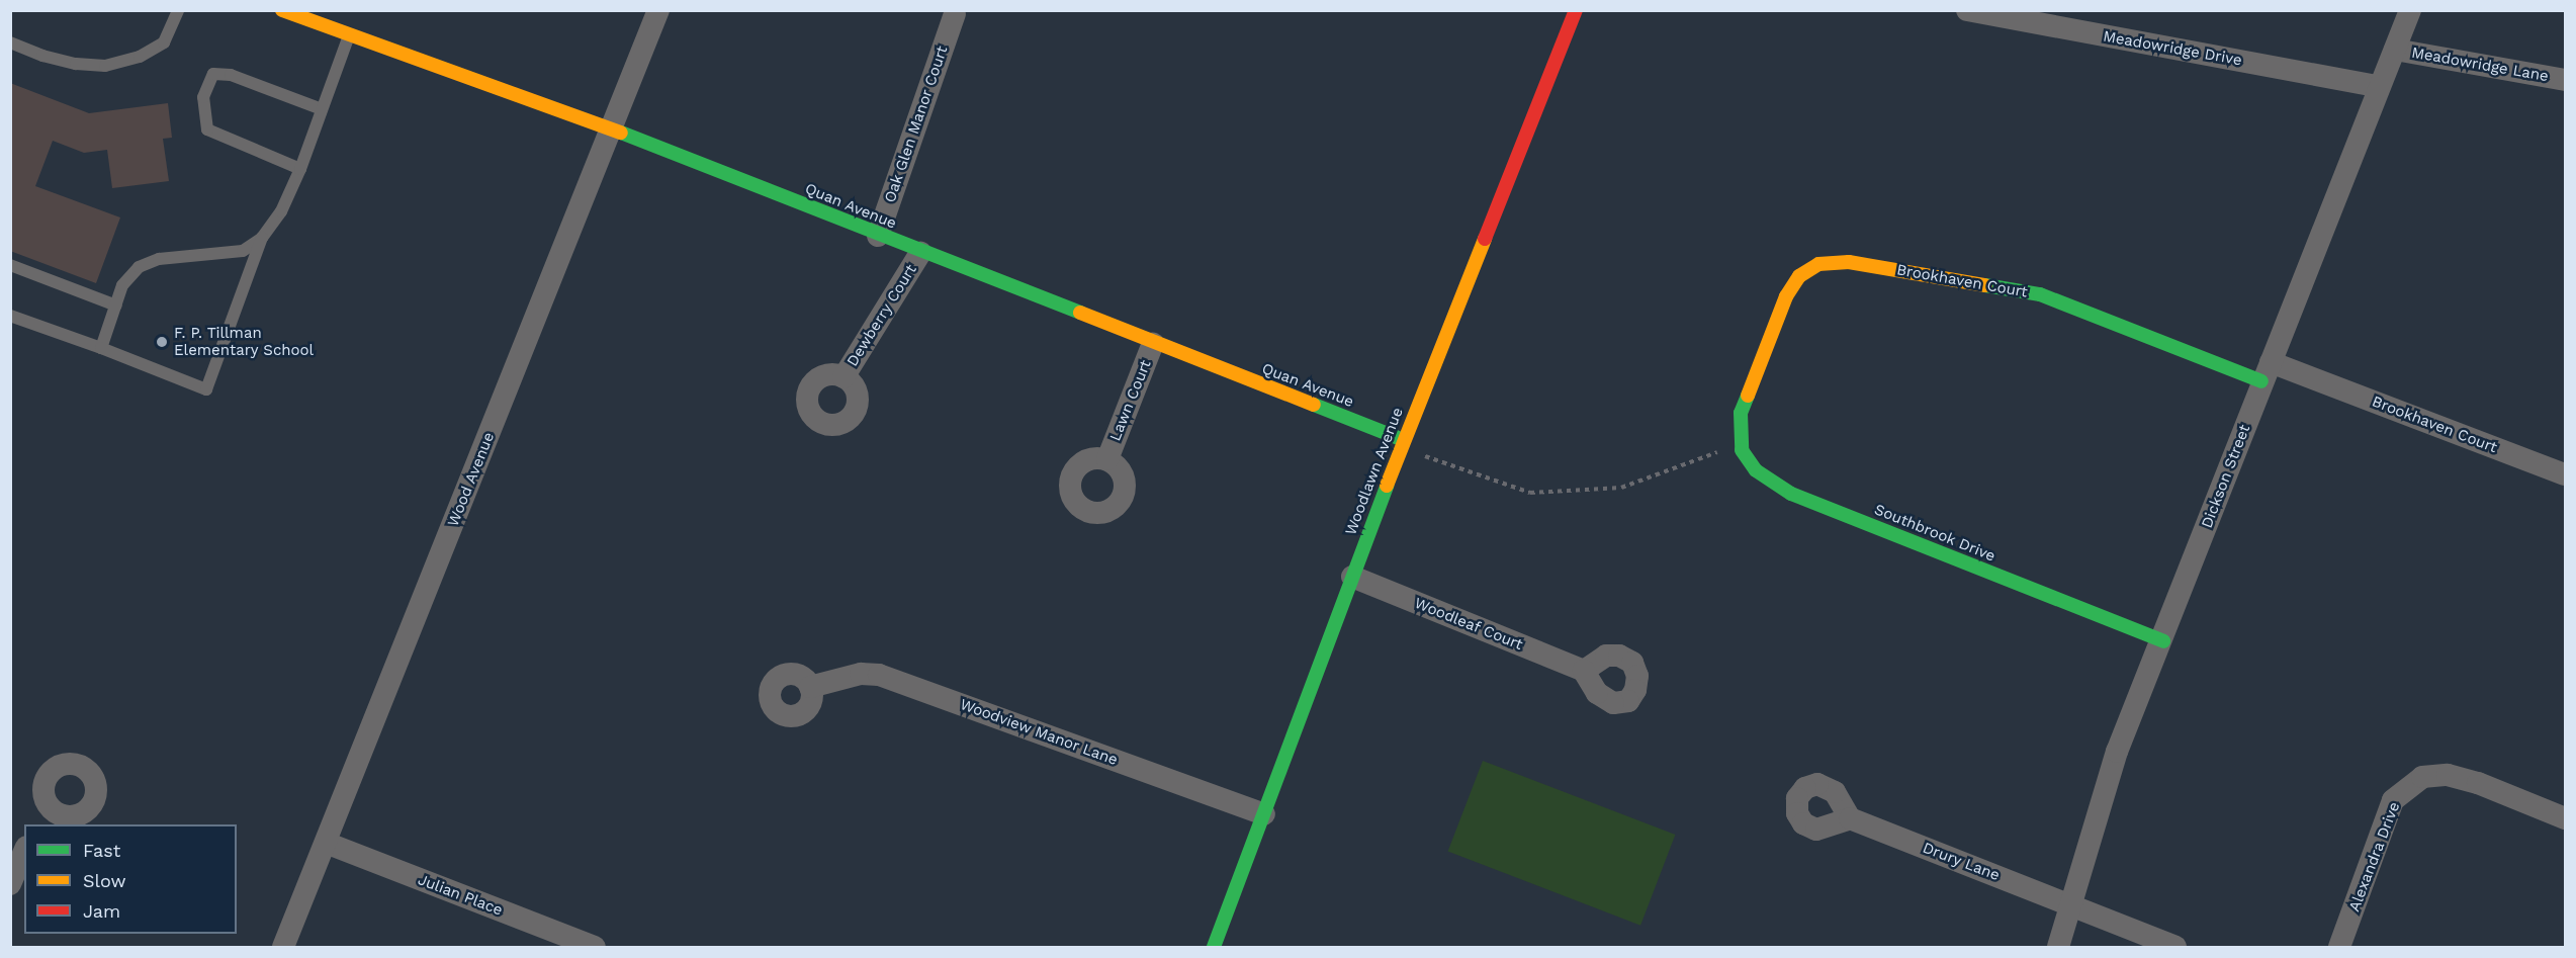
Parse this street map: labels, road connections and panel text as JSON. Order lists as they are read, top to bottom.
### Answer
{
  "streets": {
    "street": [
      "Meadowridge Drive",
      "Meadowridge Lane",
      "Oak Glen Manor Court",
      "Quan Avenue",
      "Brookhaven Court",
      "Dewberry Court",
      "Lawn Court",
      "Woodlawn Avenue",
      "Dickson Street",
      "Wood Avenue",
      "Southbrook Drive",
      "Woodleaf Court",
      "Woodview Manor Lane",
      "Alexandra Drive",
      "Drury Lane",
      "Julian Place"
    ]
  },
  "crossings": [
    ["Meadowridge Drive", "Dickson Street"],
    ["Meadowridge Lane", "Dickson Street"],
    ["Oak Glen Manor Court", "Quan Avenue"],
    ["Quan Avenue", "Dewberry Court"],
    ["Quan Avenue", "Lawn Court"],
    ["Quan Avenue", "Woodlawn Avenue"],
    ["Quan Avenue", "Wood Avenue"],
    ["Brookhaven Court", "Dickson Street"],
    ["Brookhaven Court", "Southbrook Drive"],
    ["Woodlawn Avenue", "Woodleaf Court"],
    ["Woodlawn Avenue", "Woodview Manor Lane"],
    ["Dickson Street", "Southbrook Drive"],
    ["Dickson Street", "Drury Lane"],
    ["Wood Avenue", "Julian Place"]
  ],
  "places": ["F. P. Tillman Elementary School"],
  "legend": ["Fast", "Slow", "Jam"]
}
